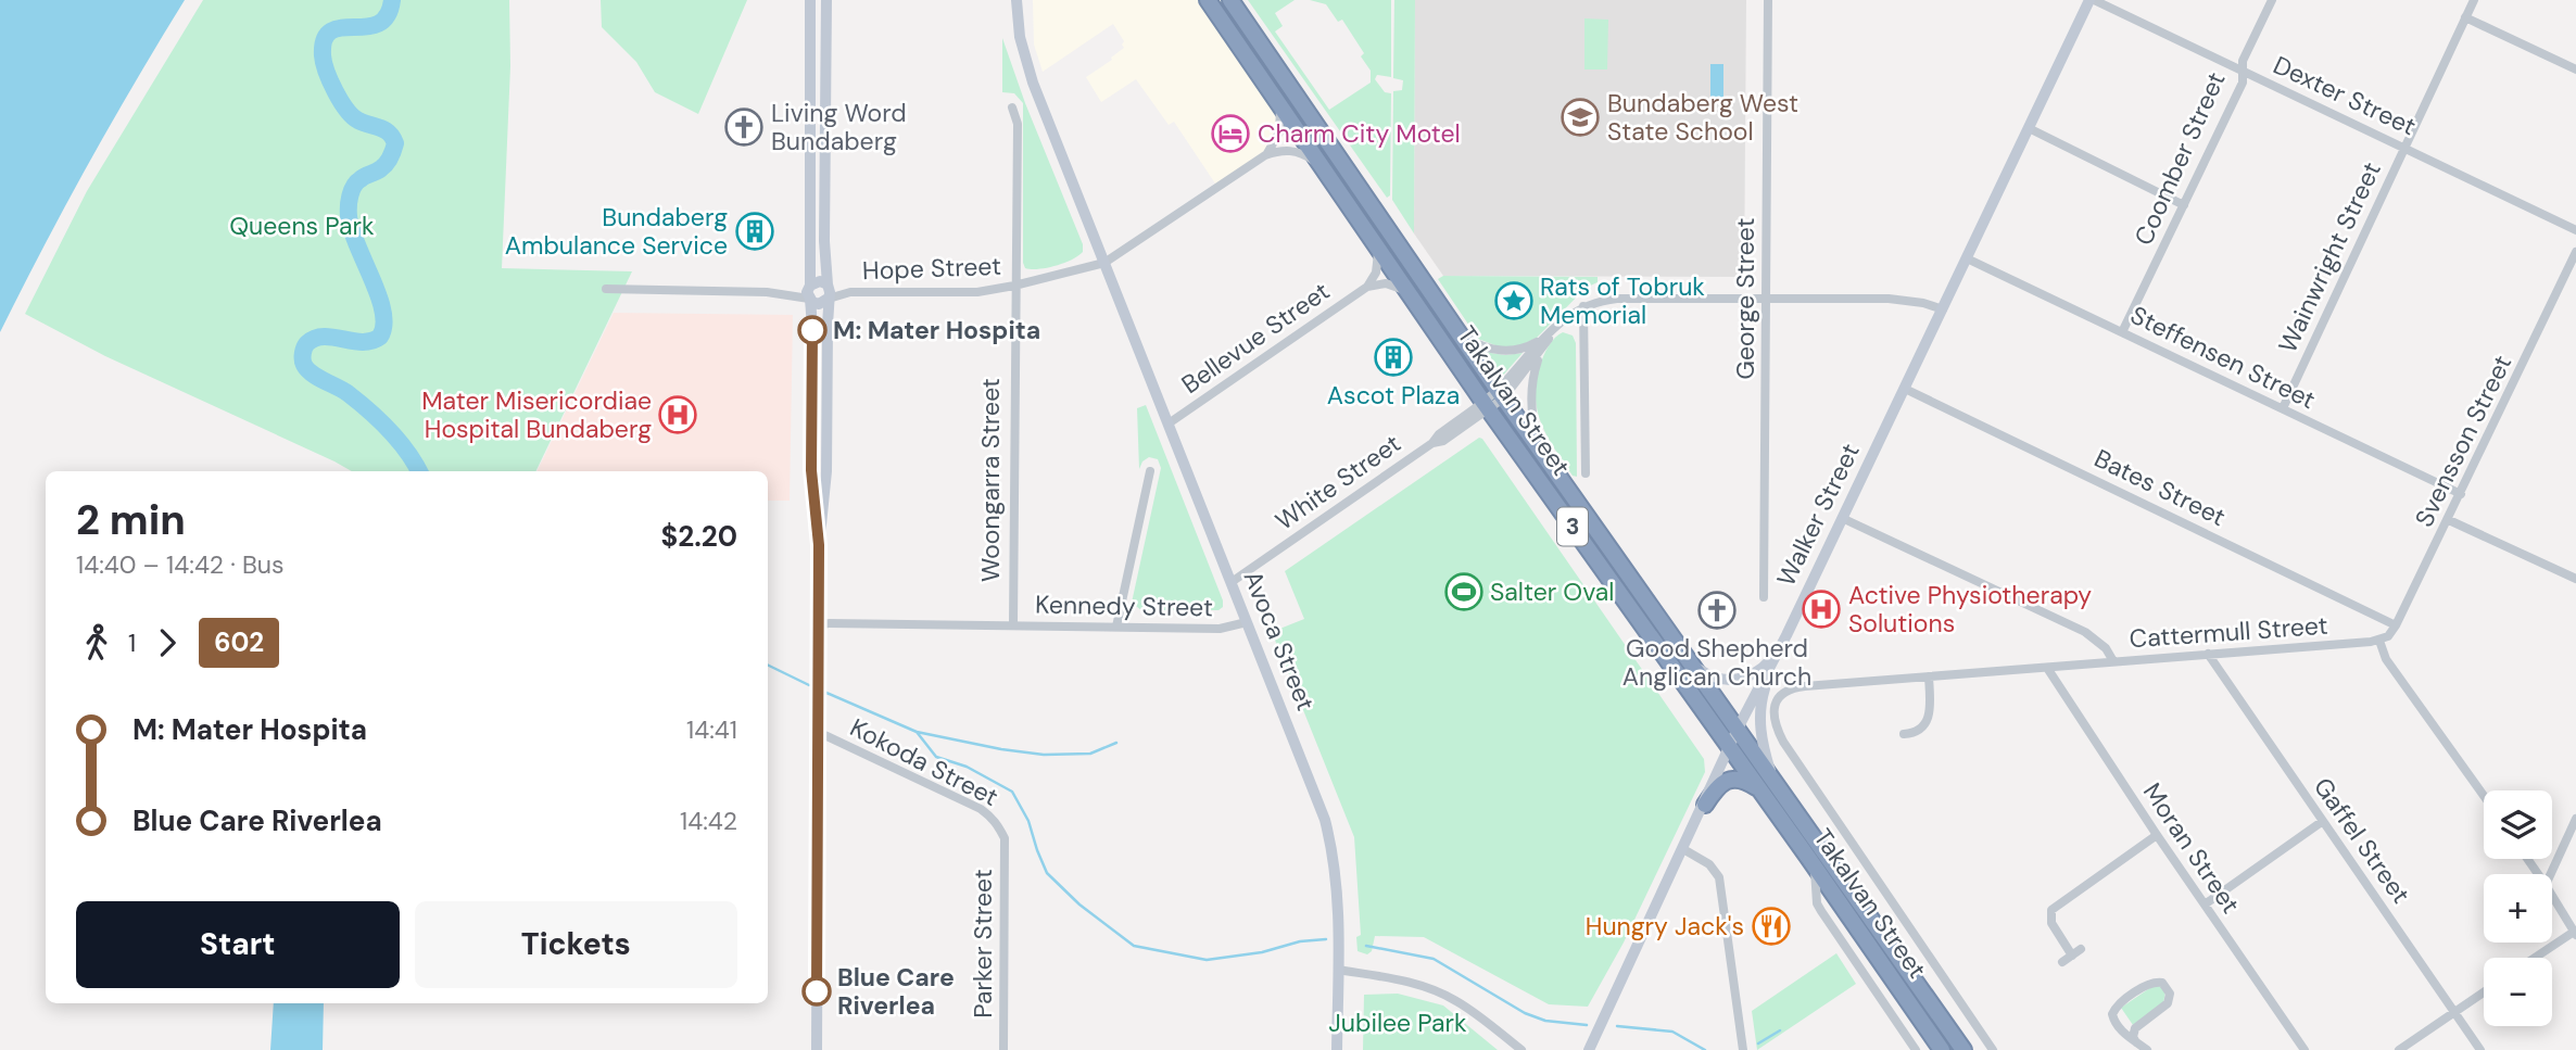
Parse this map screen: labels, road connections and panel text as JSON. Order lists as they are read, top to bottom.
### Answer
{
  "streets": {
    "highway": ["Takalvan Street", "3"],
    "street": [
      "Dexter Street",
      "Coomber Street",
      "Wainwright Street",
      "Hope Street",
      "George Street",
      "Bellevue Street",
      "Steffensen Street",
      "Svensson Street",
      "Woongarra Street",
      "White Street",
      "Bates Street",
      "Walker Street",
      "Kennedy Street",
      "Cattermull Street",
      "Avoca Street",
      "Kokoda Street",
      "Gaffel Street",
      "Moran Street",
      "Parker Street"
    ]
  },
  "crossings": [
    ["Dexter Street", "Coomber Street"],
    ["Dexter Street", "Wainwright Street"],
    ["Dexter Street", "Walker Street"],
    ["Coomber Street", "Steffensen Street"],
    ["Wainwright Street", "Steffensen Street"],
    ["Hope Street", "Woongarra Street"],
    ["Hope Street", "Avoca Street"],
    ["Bellevue Street", "Takalvan Street"],
    ["Bellevue Street", "Avoca Street"],
    ["Steffensen Street", "Svensson Street"],
    ["Steffensen Street", "Walker Street"],
    ["Takalvan Street", "White Street"],
    ["Takalvan Street", "Walker Street"],
    ["Takalvan Street", "Cattermull Street"],
    ["Svensson Street", "Bates Street"],
    ["Svensson Street", "Cattermull Street"],
    ["Woongarra Street", "Kennedy Street"],
    ["White Street", "Avoca Street"],
    ["Bates Street", "Walker Street"],
    ["Kennedy Street", "Avoca Street"],
    ["Cattermull Street", "Gaffel Street"],
    ["Cattermull Street", "Moran Street"],
    ["Kokoda Street", "Parker Street"]
  ],
  "parks": ["Queens Park", "Jubilee Park"],
  "places": {
    "school or university": ["Bundaberg West State School"],
    "church": ["Living Word Bundaberg", "Good Shepherd Anglican Church"],
    "hotel": ["Charm City Motel"],
    "building": ["Bundaberg Ambulance Service", "Ascot Plaza"],
    "place": ["Rats of Tobruk Memorial"],
    "other": ["M: Mater Hospita", "Blue Care Riverlea"],
    "hospital": ["Mater Misericordiae Hospital Bundaberg", "Active Physiotherapy Solutions"],
    "sports": ["Salter Oval"],
    "restaurant": ["Hungry Jack's"]
  },
  "lines": ["bus line 602"],
  "page": {
    "heading": ["2 min", "14:40 – 14:42 · Bus", "$2.20"],
    "legs": ["1", "602"],
    "list": [
      {
        "name": "M: Mater Hospita",
        "value": "14:41"
      },
      {
        "name": "Blue Care Riverlea",
        "value": "14:42"
      }
    ],
    "map_buttons": ["+", "−"],
    "buttons": ["Start", "Tickets"]
  }
}
